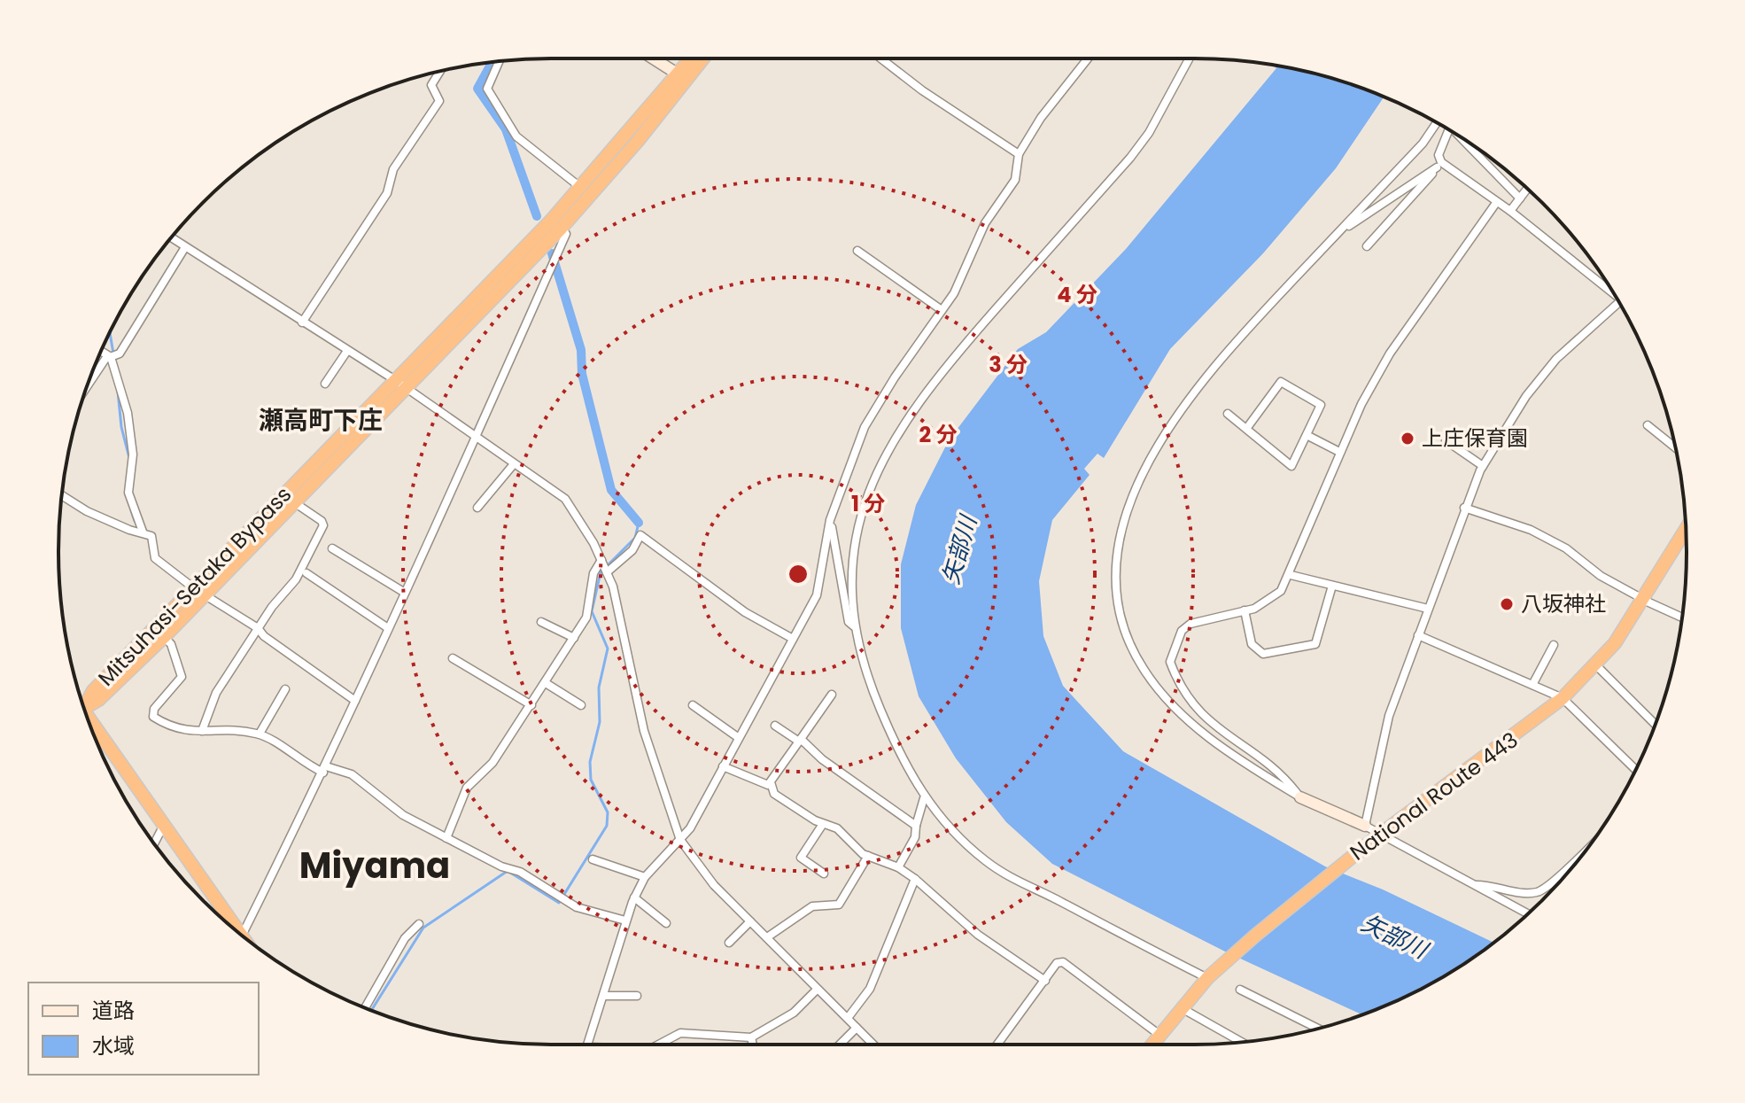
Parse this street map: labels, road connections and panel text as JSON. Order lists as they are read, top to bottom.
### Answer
{
  "streets": {
    "highway": ["Mitsuhasi-Setaka Bypass", "National Route 443"]
  },
  "districts": ["瀬高町下庄", "Miyama"],
  "water": ["矢部川"],
  "places": ["上庄保育園", "八坂神社"],
  "legend": ["道路", "水域"],
  "rings": [
    "4 分",
    "3 分",
    "2 分",
    "1 分"
  ]
}
